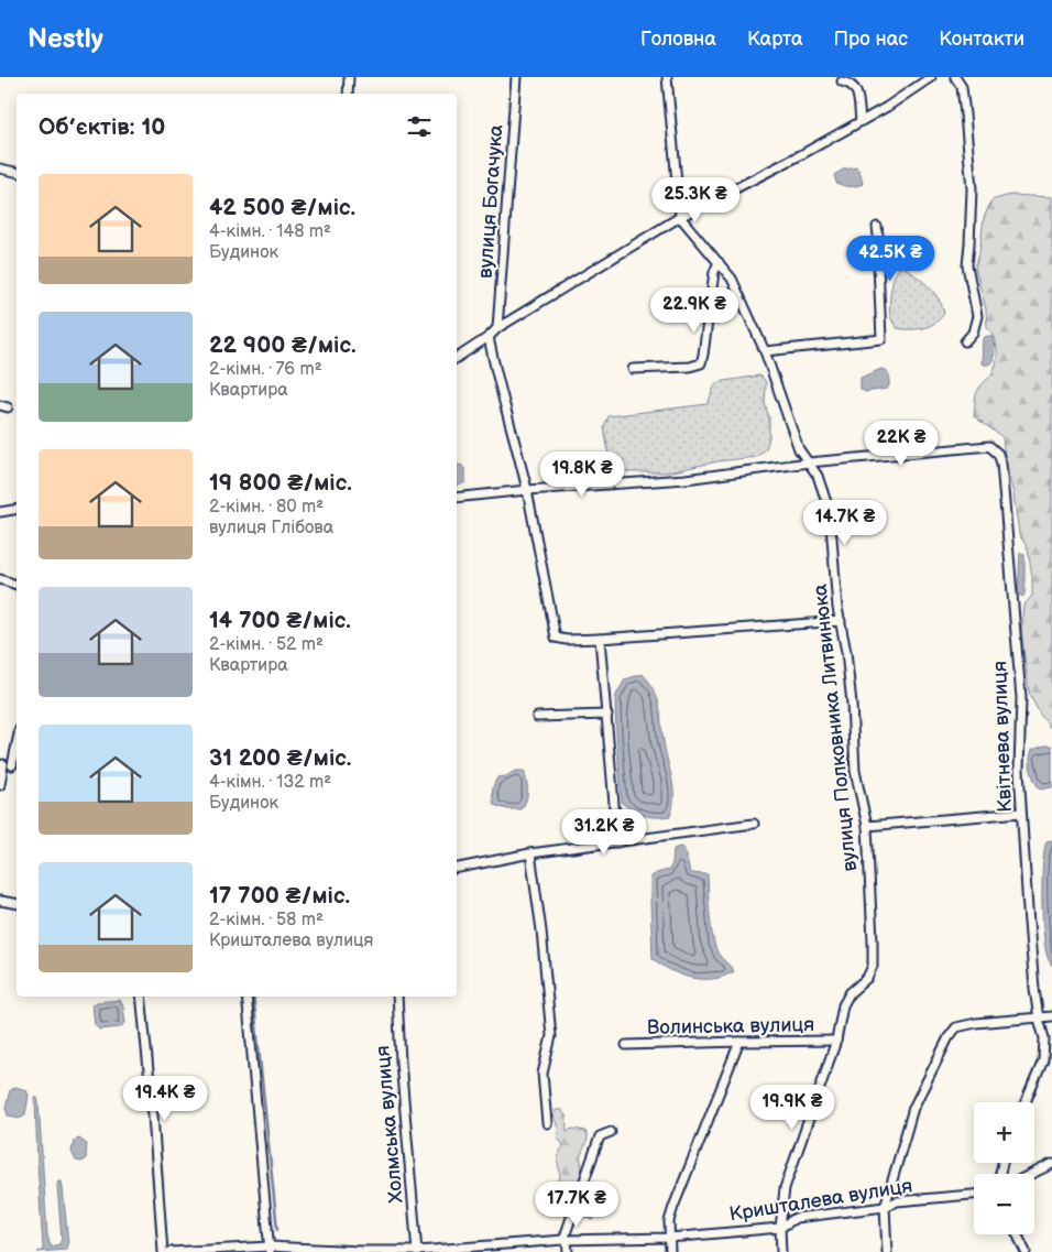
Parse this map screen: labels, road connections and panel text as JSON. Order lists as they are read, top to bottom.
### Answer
{
  "streets": {
    "street": [
      "вулиця Богачука",
      "вулиця Полковника Литвинюка",
      "Квітнева вулиця",
      "Волинська вулиця",
      "Холмська вулиця",
      "Кришталева вулиця"
    ]
  },
  "crossings": [
    ["вулиця Полковника Литвинюка", "Квітнева вулиця"],
    ["вулиця Полковника Литвинюка", "Волинська вулиця"],
    ["вулиця Полковника Литвинюка", "Кришталева вулиця"],
    ["Холмська вулиця", "Кришталева вулиця"]
  ],
  "page": {
    "header": "Nestly",
    "nav": [
      "Головна",
      "Карта",
      "Про нас",
      "Контакти"
    ],
    "heading": "Об’єктів: 10",
    "list": [
      {
        "name": "42 500 ₴/міс.",
        "note": "4-кімн. · 148 m² · Будинок"
      },
      {
        "name": "22 900 ₴/міс.",
        "note": "2-кімн. · 76 m² · Квартира"
      },
      {
        "name": "19 800 ₴/міс.",
        "note": "2-кімн. · 80 m² · вулиця Глібова"
      },
      {
        "name": "14 700 ₴/міс.",
        "note": "2-кімн. · 52 m² · Квартира"
      },
      {
        "name": "31 200 ₴/міс.",
        "note": "4-кімн. · 132 m² · Будинок"
      },
      {
        "name": "17 700 ₴/міс.",
        "note": "2-кімн. · 58 m² · Кришталева вулиця"
      }
    ],
    "price": [
      "25.3K ₴",
      "42.5K ₴",
      "22.9K ₴",
      "22K ₴",
      "19.8K ₴",
      "14.7K ₴",
      "31.2K ₴",
      "19.4K ₴",
      "19.9K ₴",
      "17.7K ₴"
    ],
    "map_buttons": ["+", "−"]
  }
}
